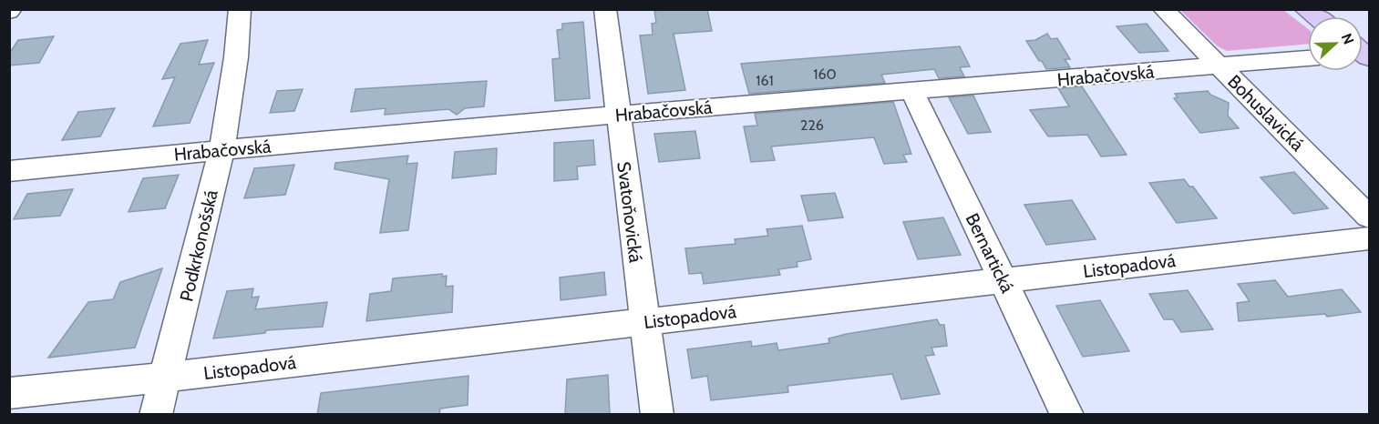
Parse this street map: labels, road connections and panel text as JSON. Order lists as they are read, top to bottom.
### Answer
{
  "streets": {
    "street": [
      "Hrabačovská",
      "Bohuslavická",
      "Svatoňovická",
      "Podkrkonošská",
      "Bernartická",
      "Listopadová"
    ]
  },
  "crossings": [
    ["Hrabačovská", "Bohuslavická"],
    ["Hrabačovská", "Svatoňovická"],
    ["Hrabačovská", "Podkrkonošská"],
    ["Hrabačovská", "Bernartická"],
    ["Svatoňovická", "Listopadová"],
    ["Podkrkonošská", "Listopadová"],
    ["Bernartická", "Listopadová"]
  ],
  "house_numbers": ["160", "161", "226"],
  "north": "right"
}
